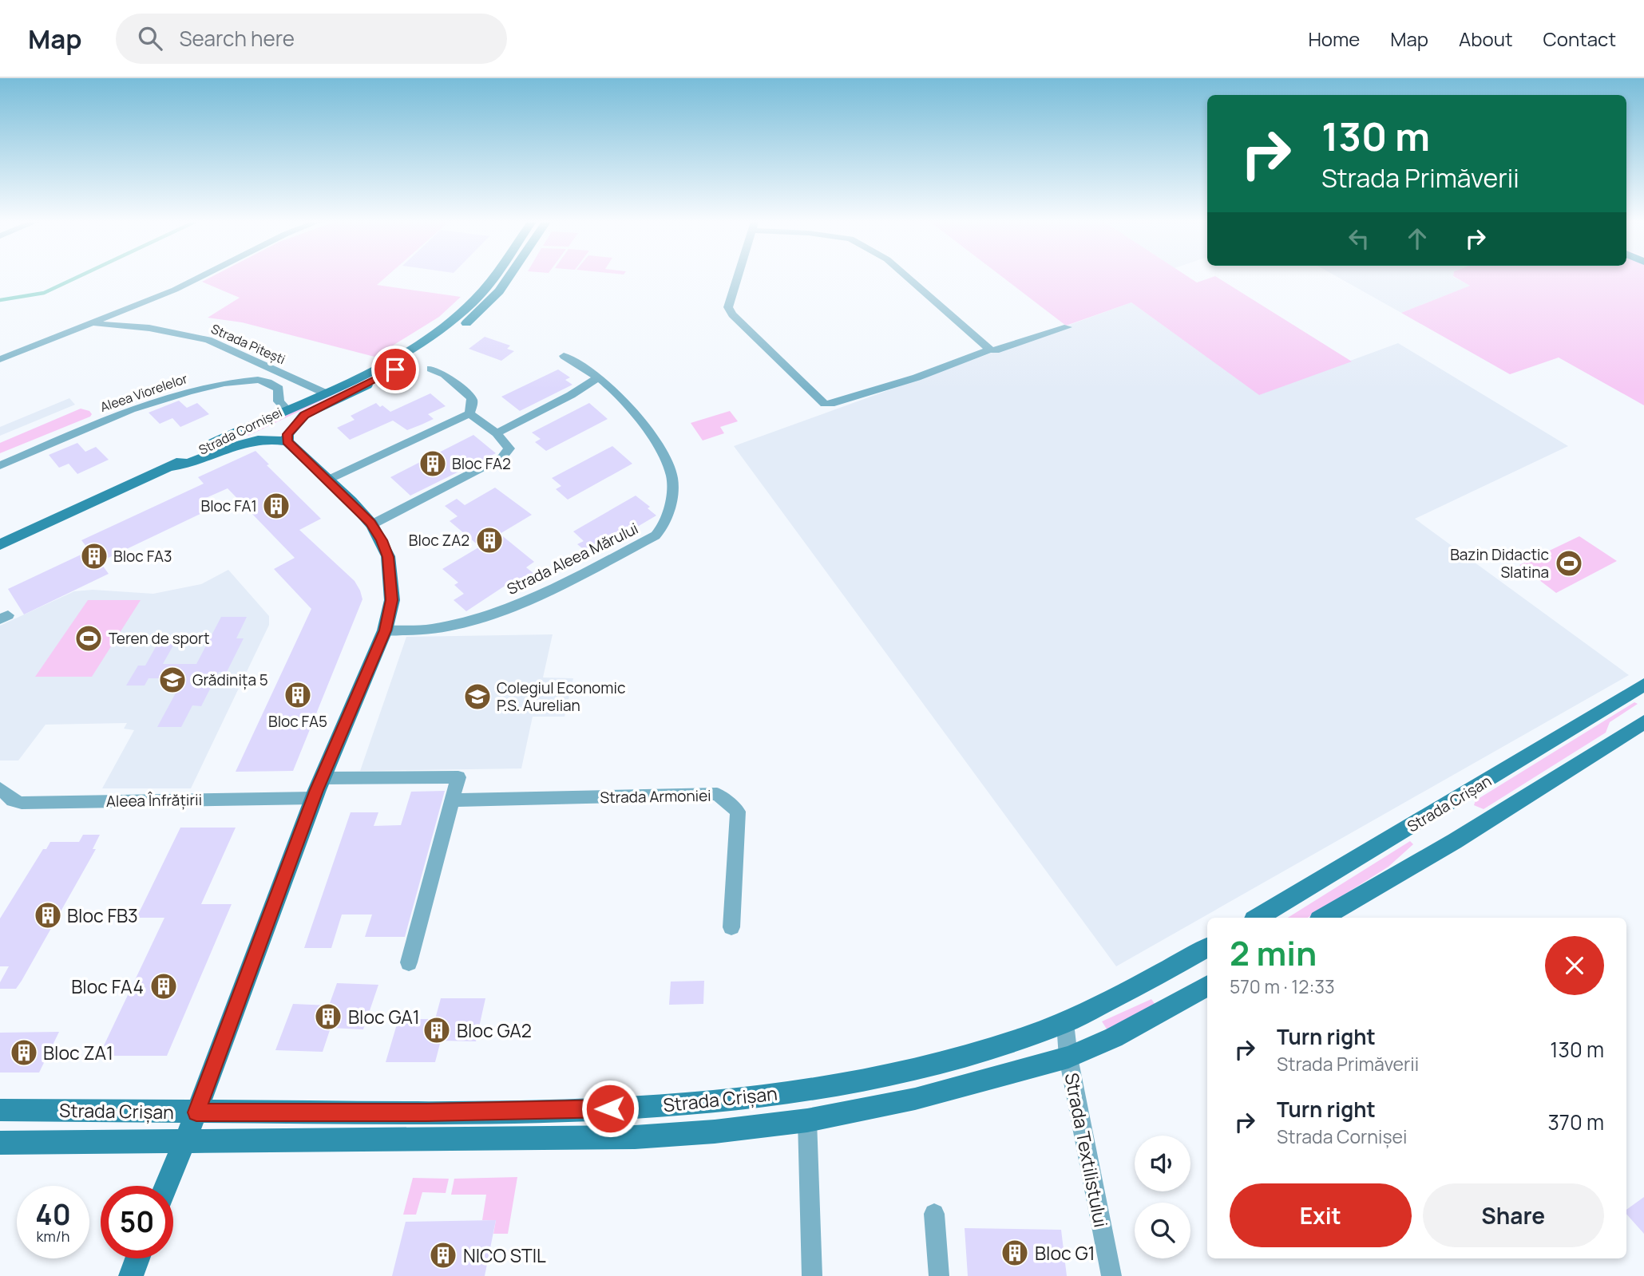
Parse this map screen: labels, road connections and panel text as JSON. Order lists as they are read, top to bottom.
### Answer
{
  "streets": {
    "main road": ["Strada Cornișei", "Strada Crișan"],
    "street": [
      "Strada Pitești",
      "Aleea Viorelelor",
      "Strada Aleea Mărului",
      "Strada Armoniei",
      "Aleea Înfrățirii",
      "Strada Textilistului"
    ]
  },
  "crossings": [
    ["Strada Pitești", "Strada Cornișei"],
    ["Aleea Viorelelor", "Strada Cornișei"],
    ["Strada Crișan", "Strada Textilistului"]
  ],
  "places": {
    "building": [
      "Bloc FA2",
      "Bloc FA1",
      "Bloc ZA2",
      "Bloc FA3",
      "Bloc FA5",
      "Bloc FB3",
      "Bloc FA4",
      "Bloc GA1",
      "Bloc GA2",
      "Bloc ZA1",
      "Bloc G1",
      "NICO STIL"
    ],
    "sports": ["Bazin Didactic Slatina", "Teren de sport"],
    "school or university": ["Grădinița 5", "Colegiul Economic P.S. Aurelian"]
  },
  "page": {
    "header": "Map",
    "search": "Search here",
    "nav": [
      "Home",
      "Map",
      "About",
      "Contact"
    ],
    "turn": ["130 m", "Strada Primăverii"],
    "heading": ["2 min", "570 m · 12:33"],
    "list": [
      {
        "name": "Turn right",
        "note": "Strada Primăverii",
        "value": "130 m"
      },
      {
        "name": "Turn right",
        "note": "Strada Cornișei",
        "value": "370 m"
      }
    ],
    "buttons": ["Exit", "Share"],
    "speed": "40 km/h",
    "limit": "50"
  }
}
